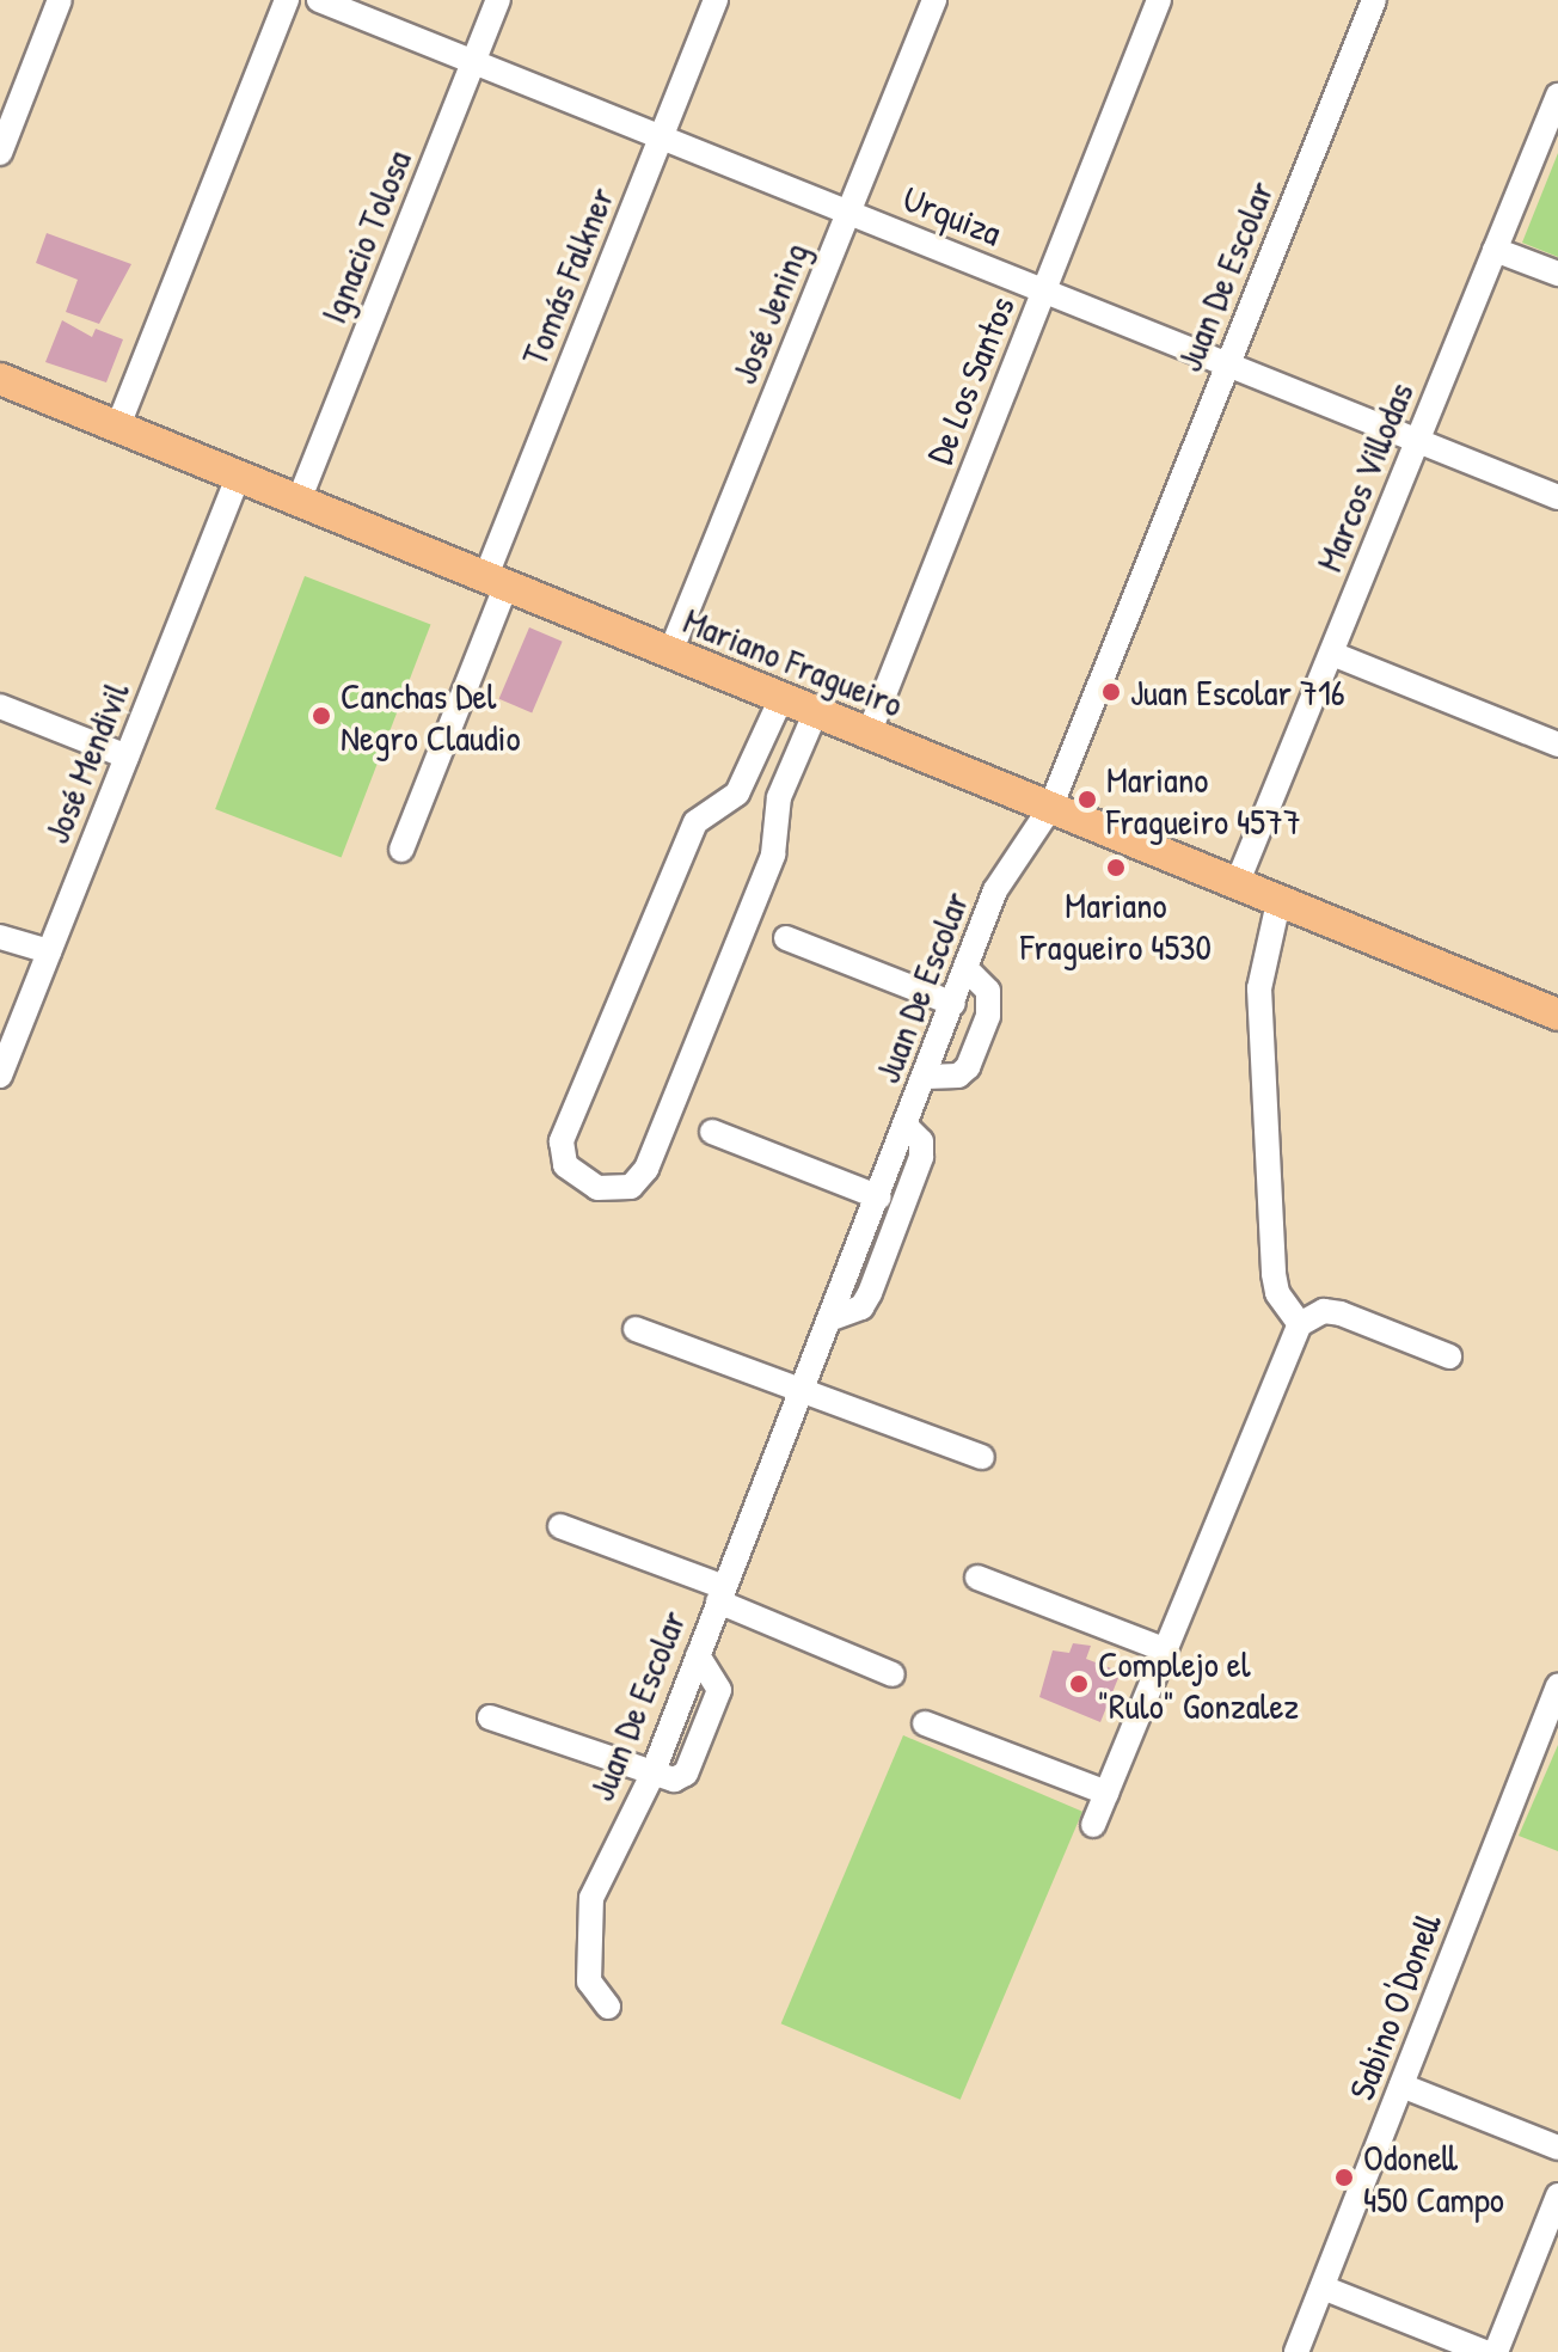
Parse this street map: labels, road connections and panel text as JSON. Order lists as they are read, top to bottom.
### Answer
{
  "streets": {
    "main road": ["Mariano Fragueiro"],
    "street": [
      "Urquiza",
      "Ignacio Tolosa",
      "Tomás Falkner",
      "Juan De Escolar",
      "José Jening",
      "De Los Santos",
      "Marcos Villodas",
      "José Mendivil",
      "Sabino O'Donell"
    ]
  },
  "crossings": [
    ["Urquiza", "Ignacio Tolosa"],
    ["Urquiza", "Tomás Falkner"],
    ["Urquiza", "Juan De Escolar"],
    ["Urquiza", "José Jening"],
    ["Urquiza", "De Los Santos"],
    ["Urquiza", "Marcos Villodas"],
    ["Ignacio Tolosa", "Mariano Fragueiro"],
    ["Tomás Falkner", "Mariano Fragueiro"],
    ["Juan De Escolar", "Mariano Fragueiro"],
    ["José Jening", "Mariano Fragueiro"],
    ["De Los Santos", "Mariano Fragueiro"],
    ["Marcos Villodas", "Mariano Fragueiro"],
    ["Mariano Fragueiro", "José Mendivil"]
  ],
  "places": [
    "Juan Escolar 716",
    "Canchas Del Negro Claudio",
    "Mariano Fragueiro 4577",
    "Mariano Fragueiro 4530",
    "Complejo el \"Rulo\" Gonzalez",
    "Odonell 450 Campo"
  ]
}
